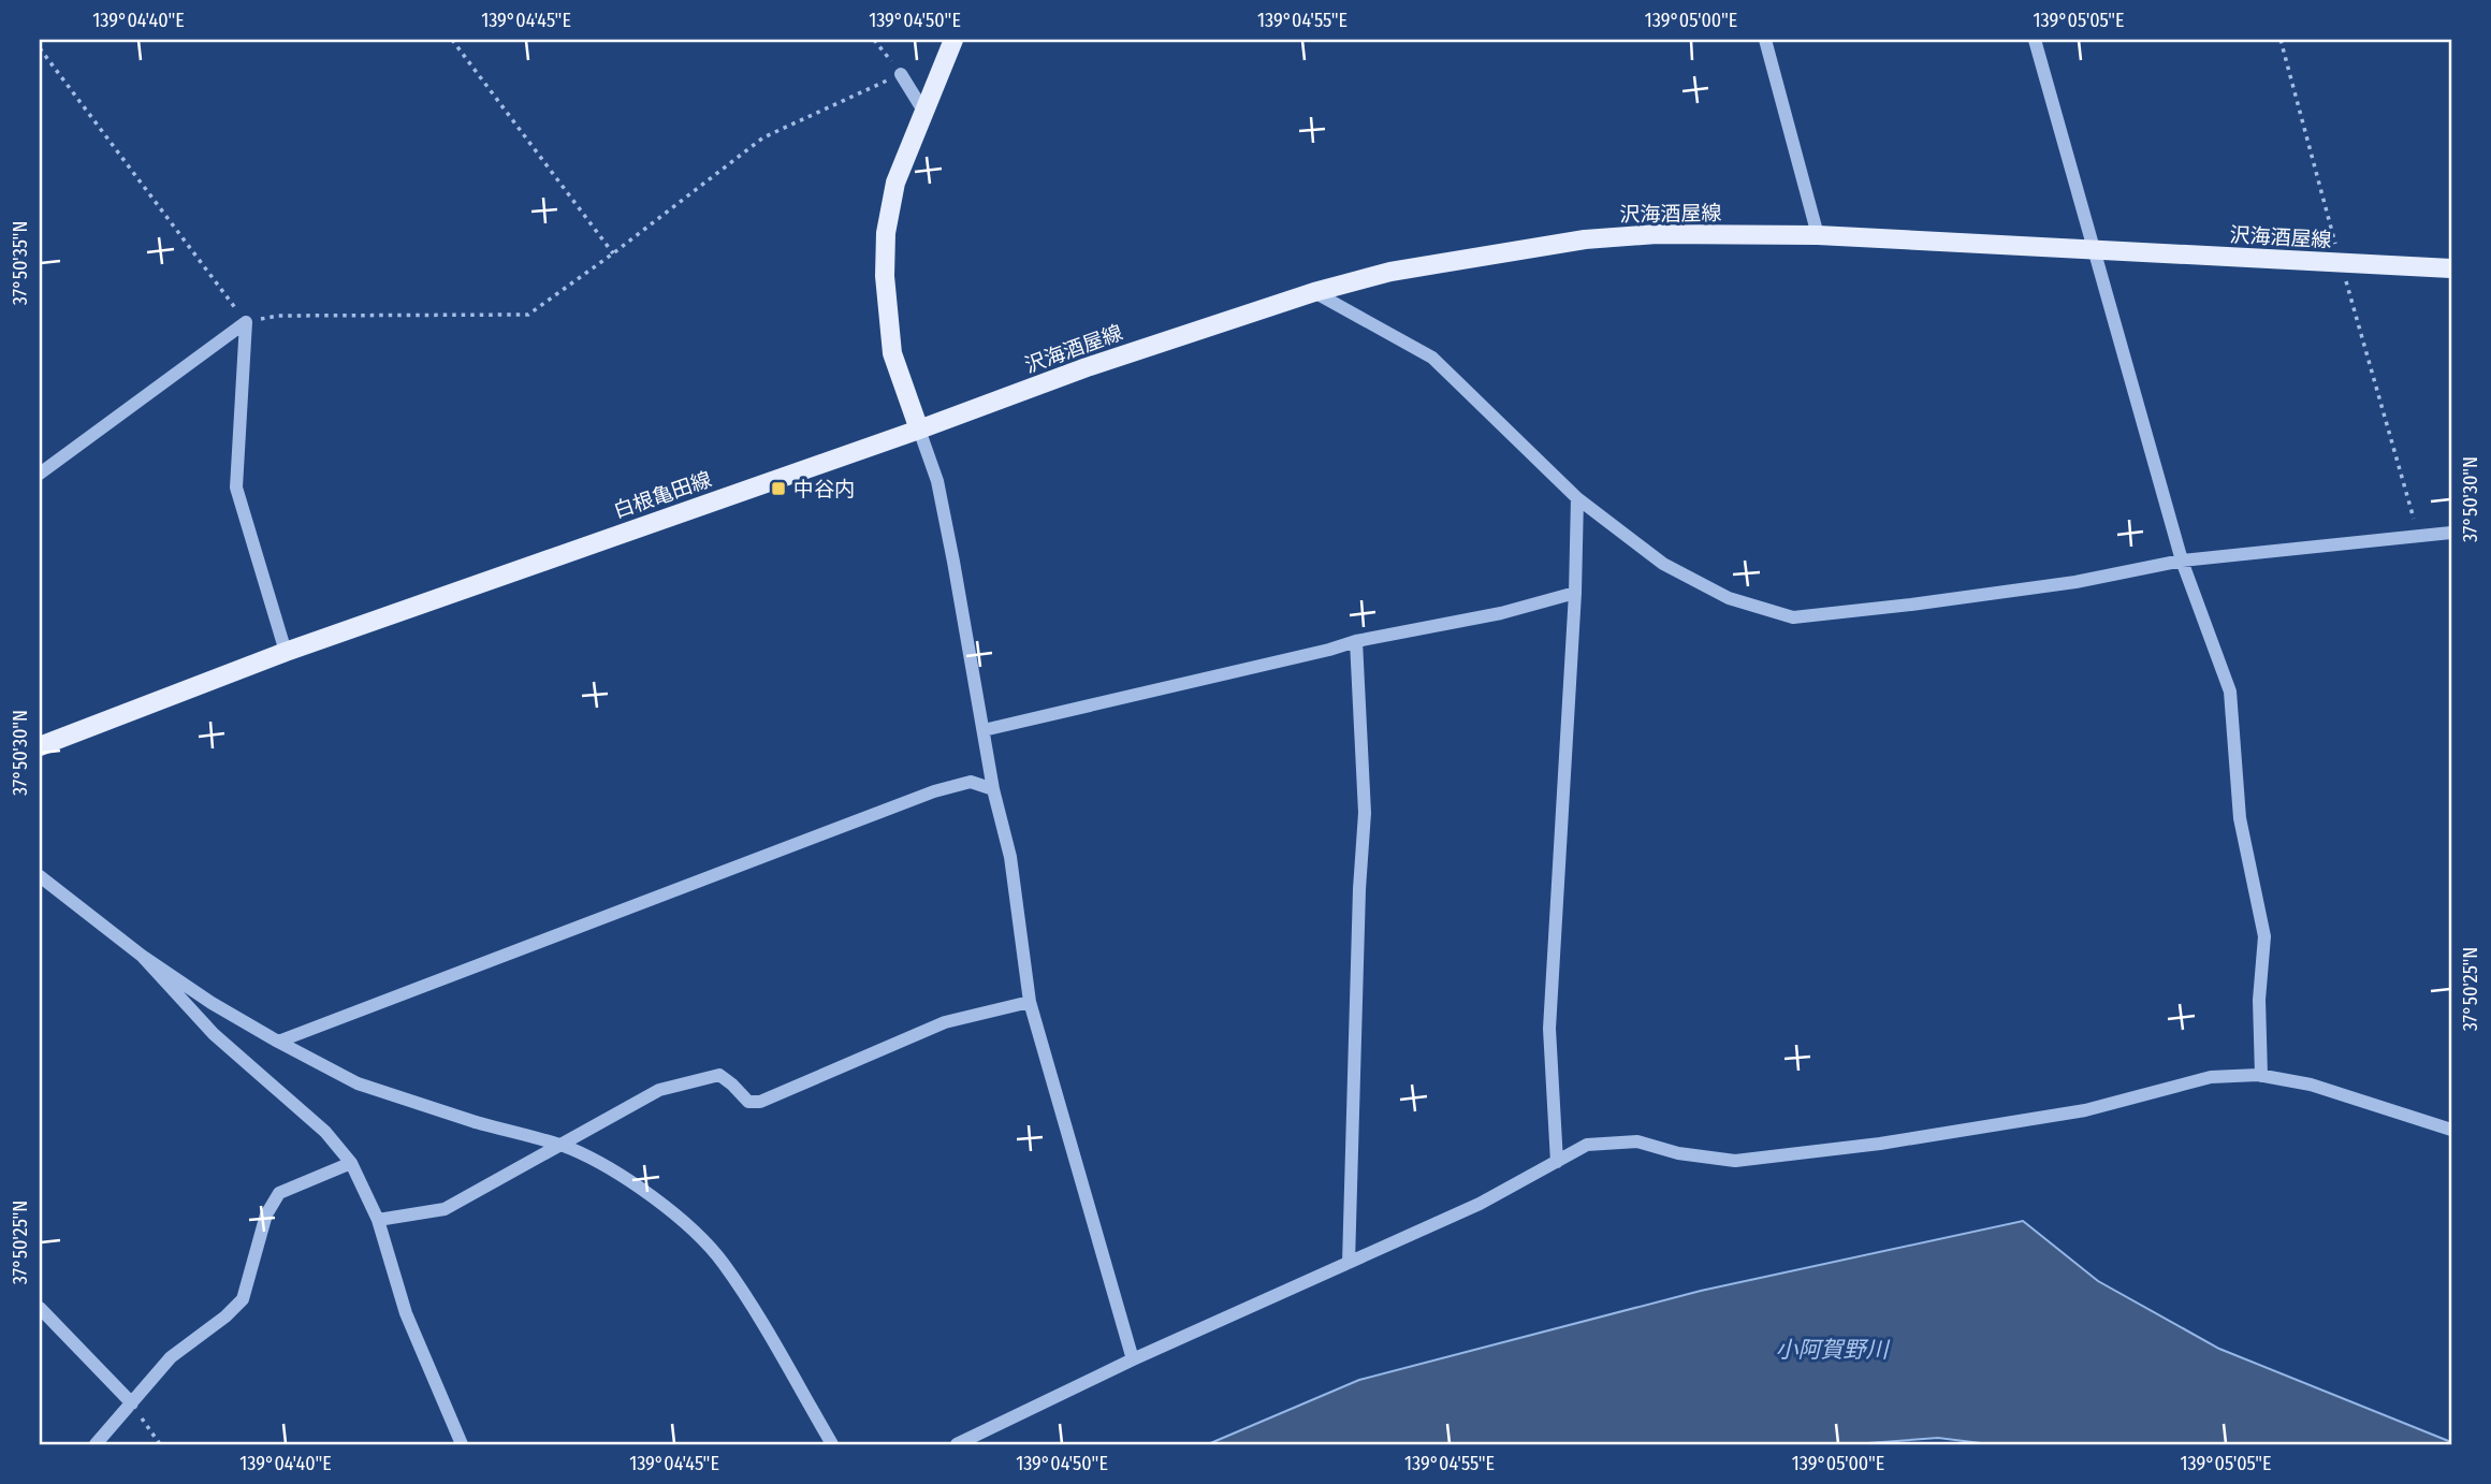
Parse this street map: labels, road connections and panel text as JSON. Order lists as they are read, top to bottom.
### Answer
{
  "streets": {
    "main road": ["沢海酒屋線", "白根亀田線"]
  },
  "crossings": [
    ["沢海酒屋線", "白根亀田線"]
  ],
  "water": ["小阿賀野川"],
  "places": {
    "transit": ["中谷内"]
  },
  "coordinates": [
    "139°04'40\"E",
    "139°04'45\"E",
    "139°04'50\"E",
    "139°04'55\"E",
    "139°05'00\"E",
    "139°05'05\"E",
    "37°50'35\"N",
    "37°50'30\"N",
    "37°50'25\"N"
  ]
}
